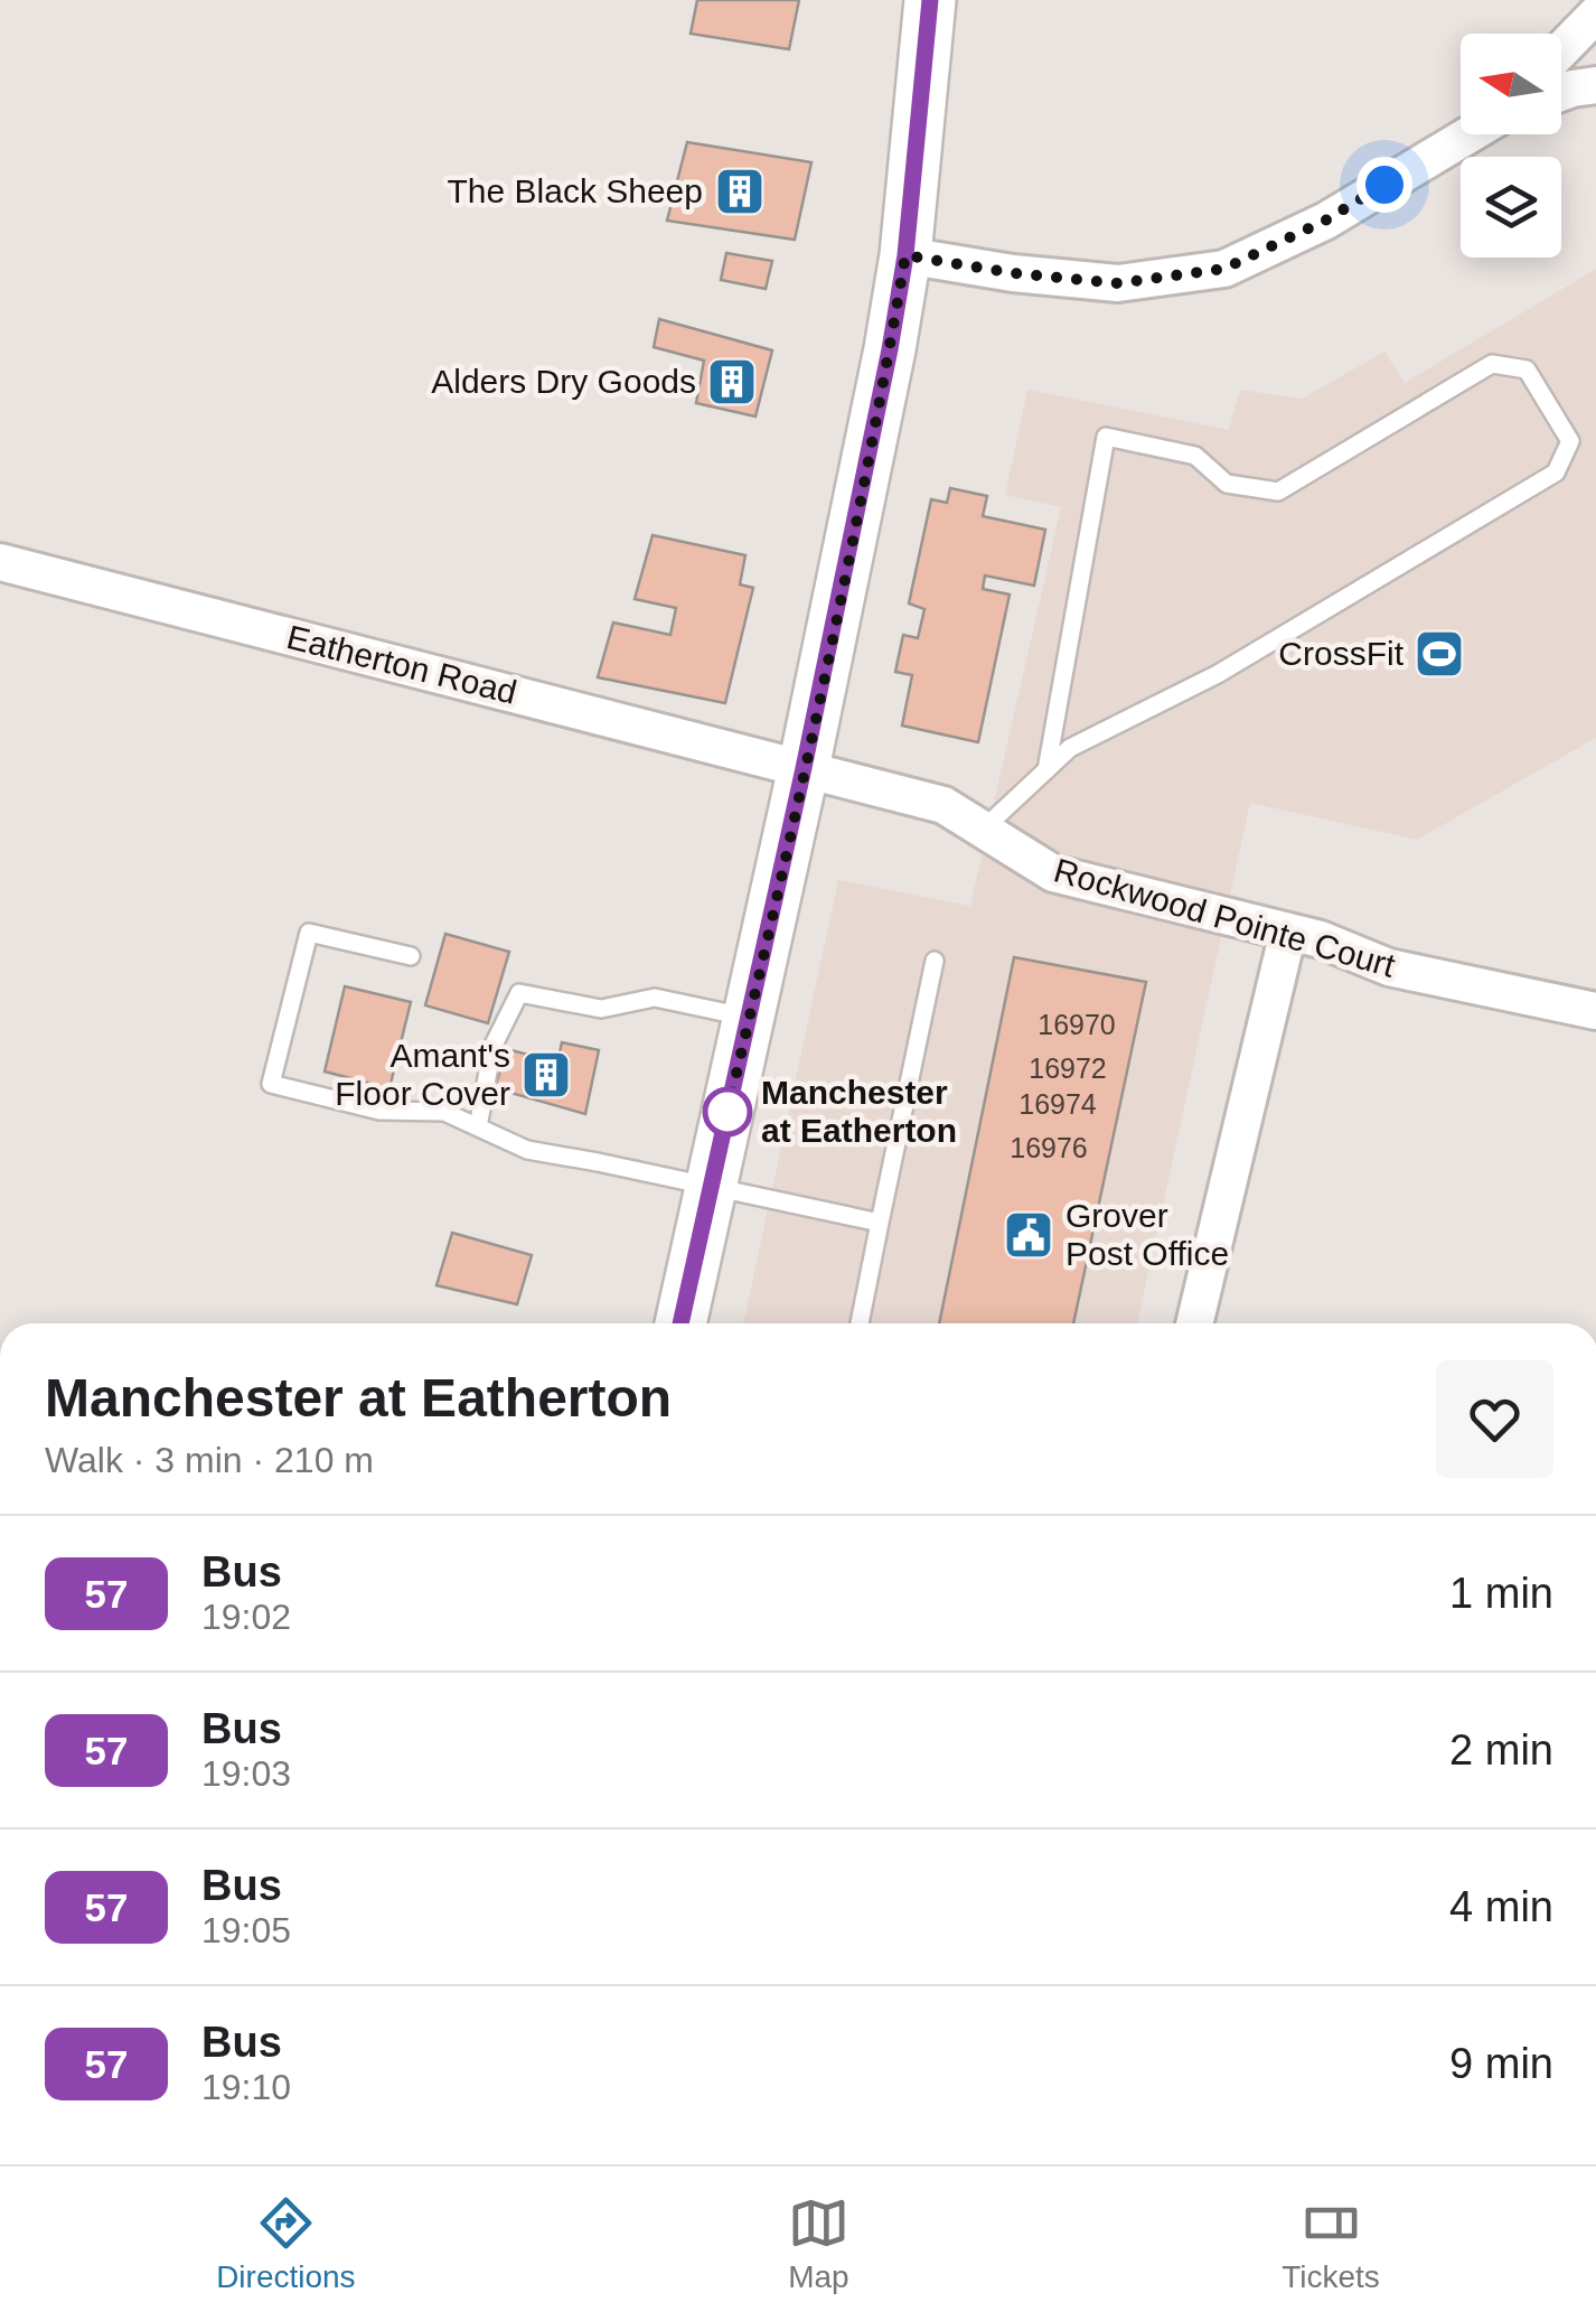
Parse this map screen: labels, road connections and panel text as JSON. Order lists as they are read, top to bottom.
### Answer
{
  "streets": {
    "street": ["Eatherton Road", "Rockwood Pointe Court"]
  },
  "crossings": [
    ["Eatherton Road", "Rockwood Pointe Court"]
  ],
  "places": {
    "building": ["The Black Sheep", "Alders Dry Goods", "Amant's Floor Cover"],
    "sports": ["CrossFit"],
    "other": ["Manchester at Eatherton"],
    "public building": ["Grover Post Office"]
  },
  "lines": ["bus line 57"],
  "house_numbers": [
    "16970",
    "16972",
    "16974",
    "16976"
  ],
  "north": "left",
  "page": {
    "heading": ["Manchester at Eatherton", "Walk · 3 min · 210 m"],
    "list": [
      {
        "mark": "57",
        "name": "Bus",
        "note": "19:02",
        "value": "1 min"
      },
      {
        "mark": "57",
        "name": "Bus",
        "note": "19:03",
        "value": "2 min"
      },
      {
        "mark": "57",
        "name": "Bus",
        "note": "19:05",
        "value": "4 min"
      },
      {
        "mark": "57",
        "name": "Bus",
        "note": "19:10",
        "value": "9 min"
      }
    ],
    "tabs": ["Directions", "Map", "Tickets"]
  }
}
